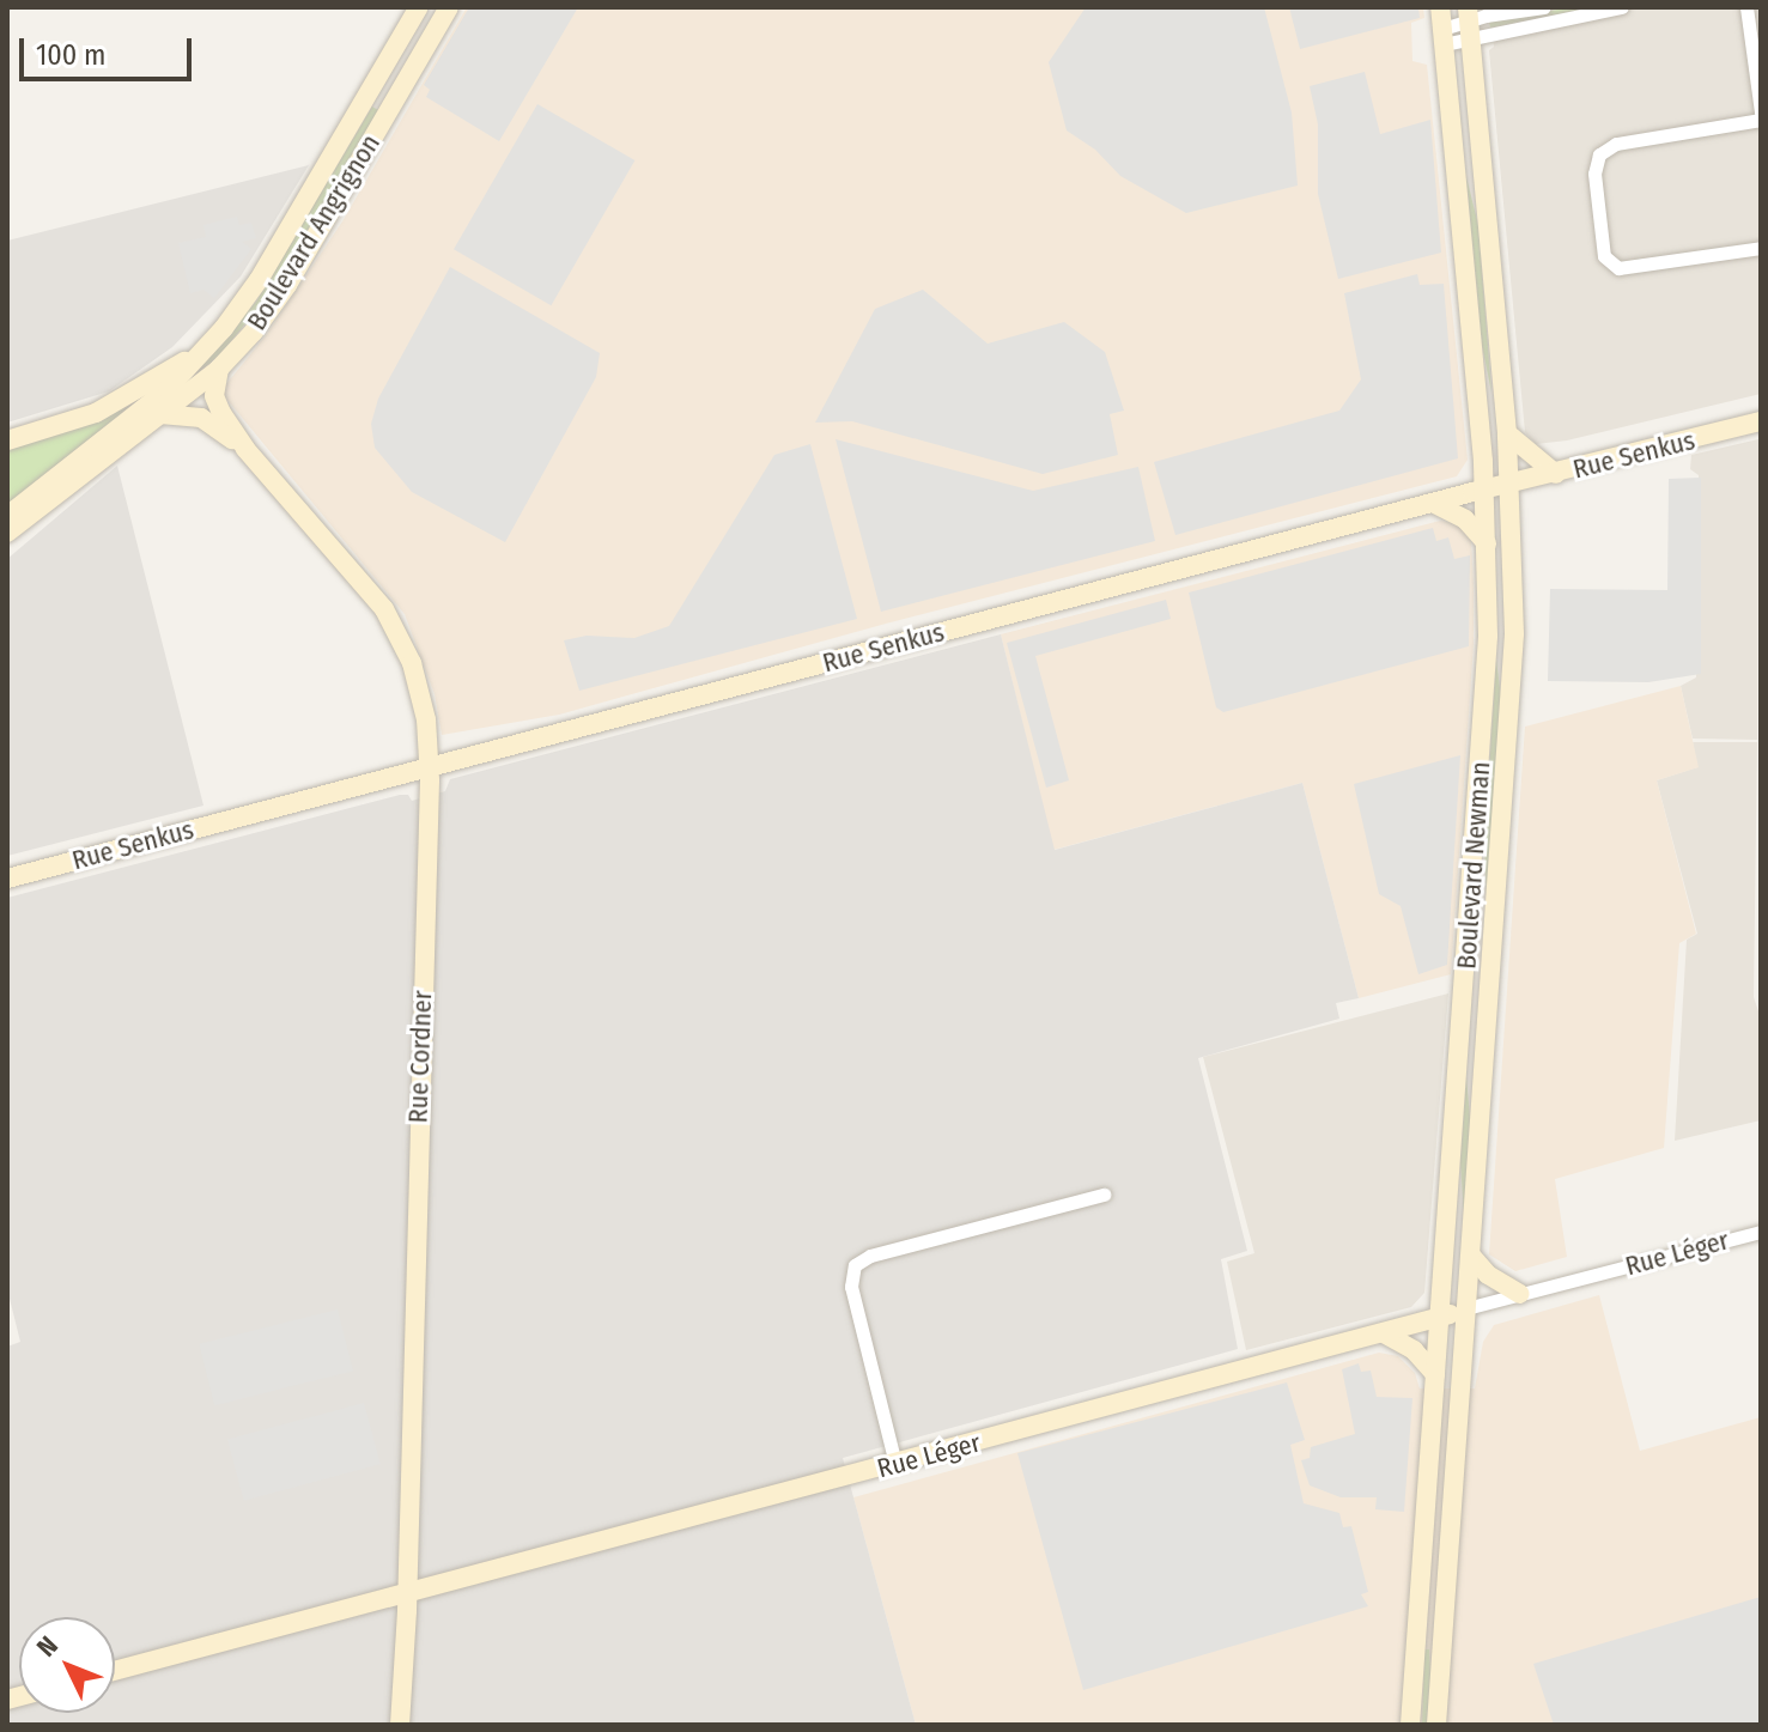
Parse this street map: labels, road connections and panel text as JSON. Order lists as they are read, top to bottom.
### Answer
{
  "streets": {
    "main road": [
      "Boulevard Angrignon",
      "Rue Senkus",
      "Boulevard Newman",
      "Rue Cordner",
      "Rue Léger"
    ]
  },
  "crossings": [
    ["Rue Senkus", "Boulevard Newman"],
    ["Rue Senkus", "Rue Cordner"],
    ["Boulevard Newman", "Rue Léger"],
    ["Rue Cordner", "Rue Léger"]
  ],
  "scale_bar": "100 m",
  "north": "top left"
}
